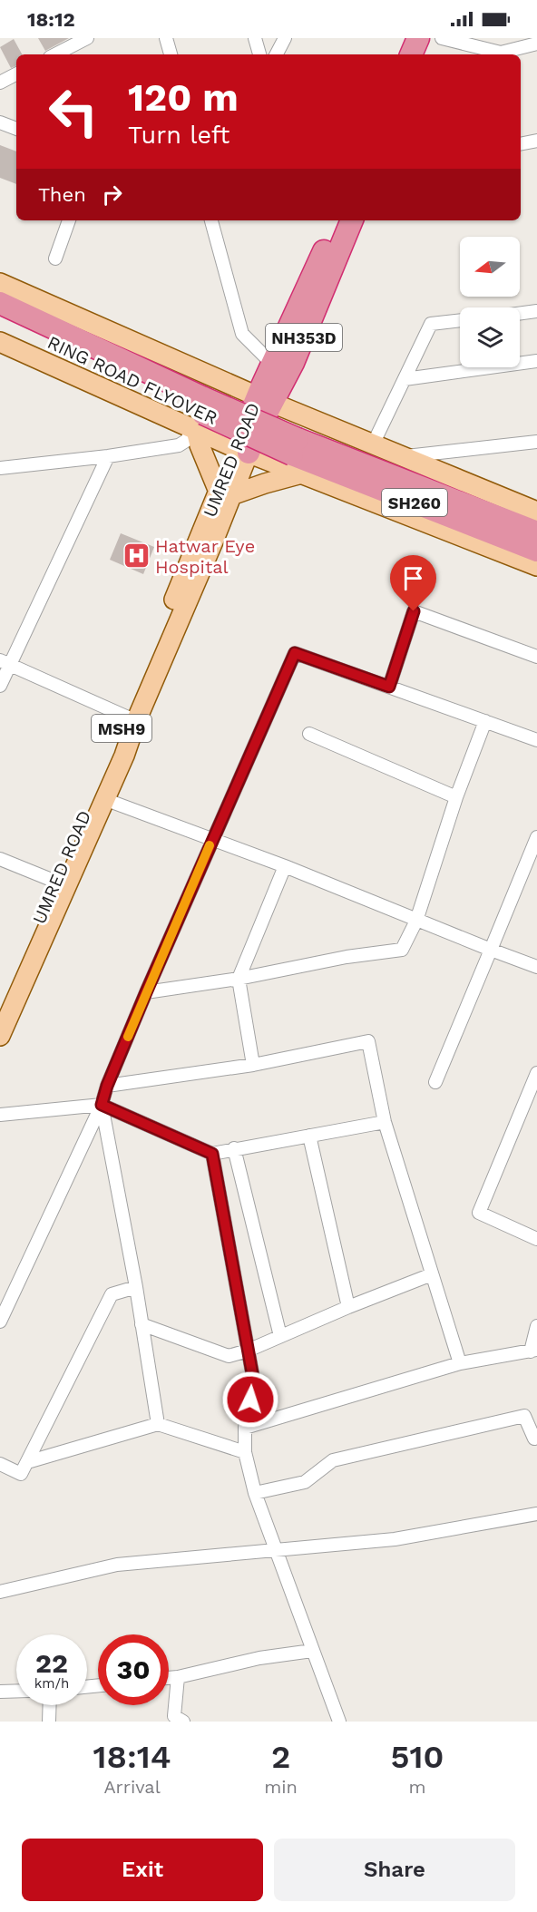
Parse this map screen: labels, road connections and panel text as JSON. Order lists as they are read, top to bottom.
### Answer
{
  "streets": {
    "highway": [
      "NH353D",
      "RING ROAD FLYOVER",
      "UMRED ROAD",
      "SH260"
    ],
    "main road": ["MSH9"]
  },
  "crossings": [
    ["NH353D", "UMRED ROAD"]
  ],
  "places": {
    "hospital": ["Hatwar Eye Hospital"]
  },
  "north": "left",
  "page": {
    "status": "18:12",
    "turn": ["120 m", "Turn left"],
    "then": "Then",
    "speed": "22 km/h",
    "limit": "30",
    "eta": [
      "18:14",
      "Arrival",
      "2",
      "min",
      "510",
      "m"
    ],
    "buttons": ["Exit", "Share"]
  }
}
